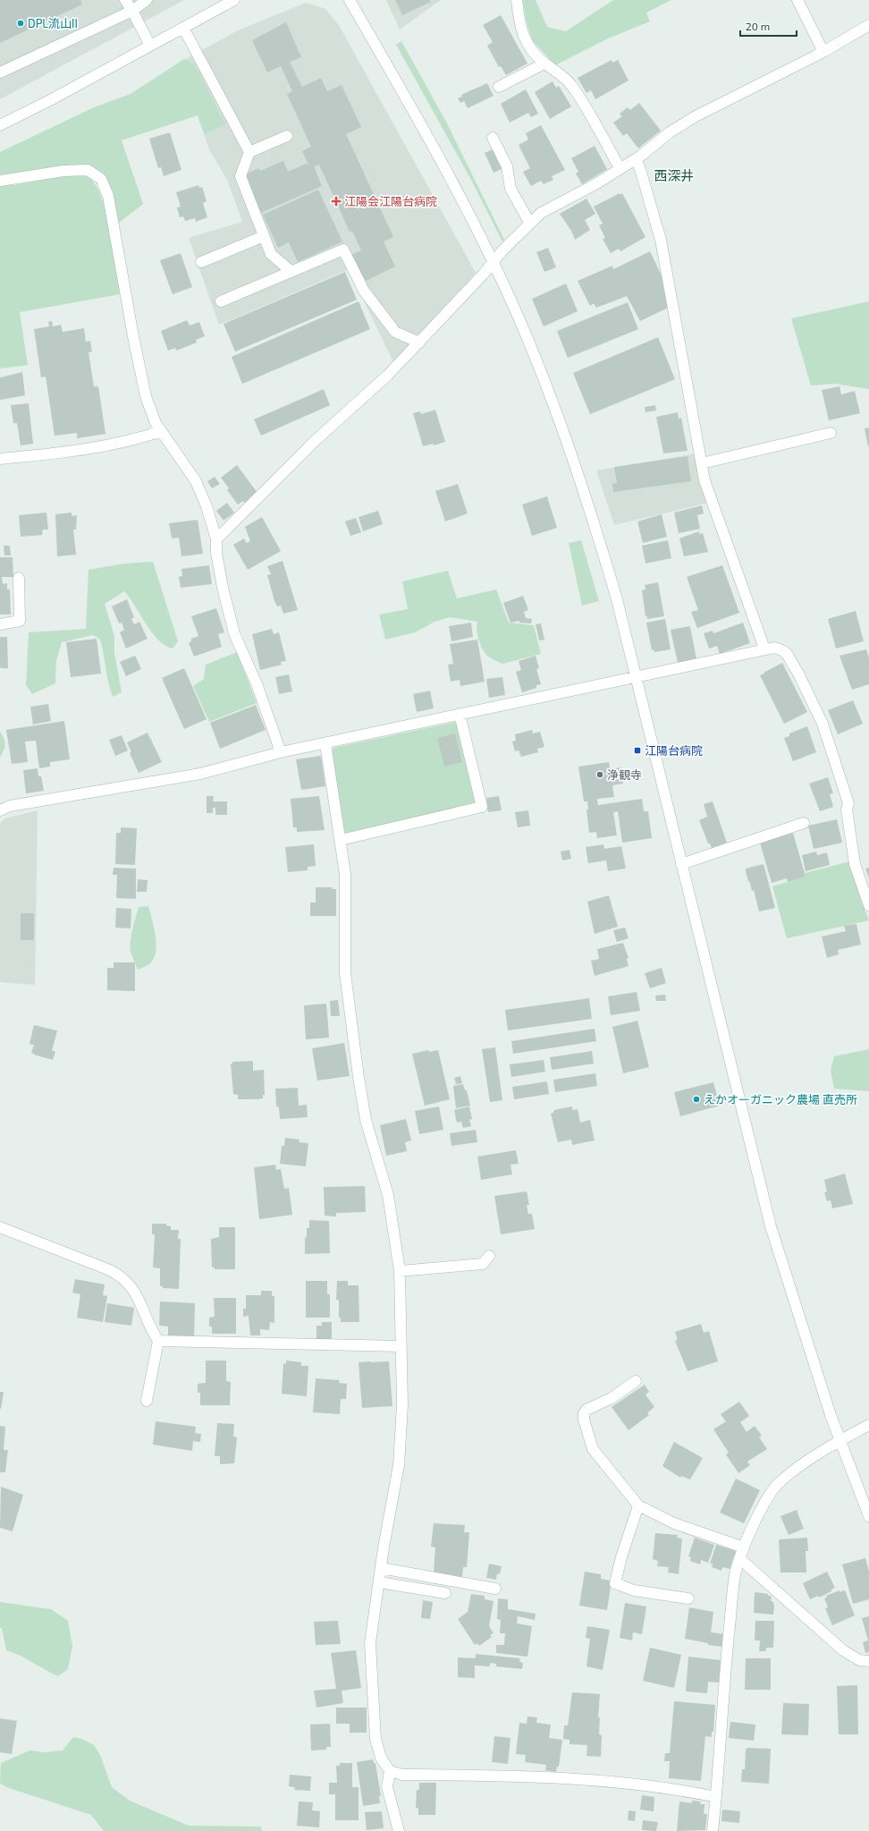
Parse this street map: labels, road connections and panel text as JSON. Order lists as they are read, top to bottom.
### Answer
{
  "districts": ["西深井"],
  "places": {
    "other": ["DPL流山II", "浄観寺", "えかオーガニック農場 直売所"],
    "health": ["江陽会江陽台病院"],
    "transit": ["江陽台病院"]
  },
  "scale_bar": "20 m"
}
